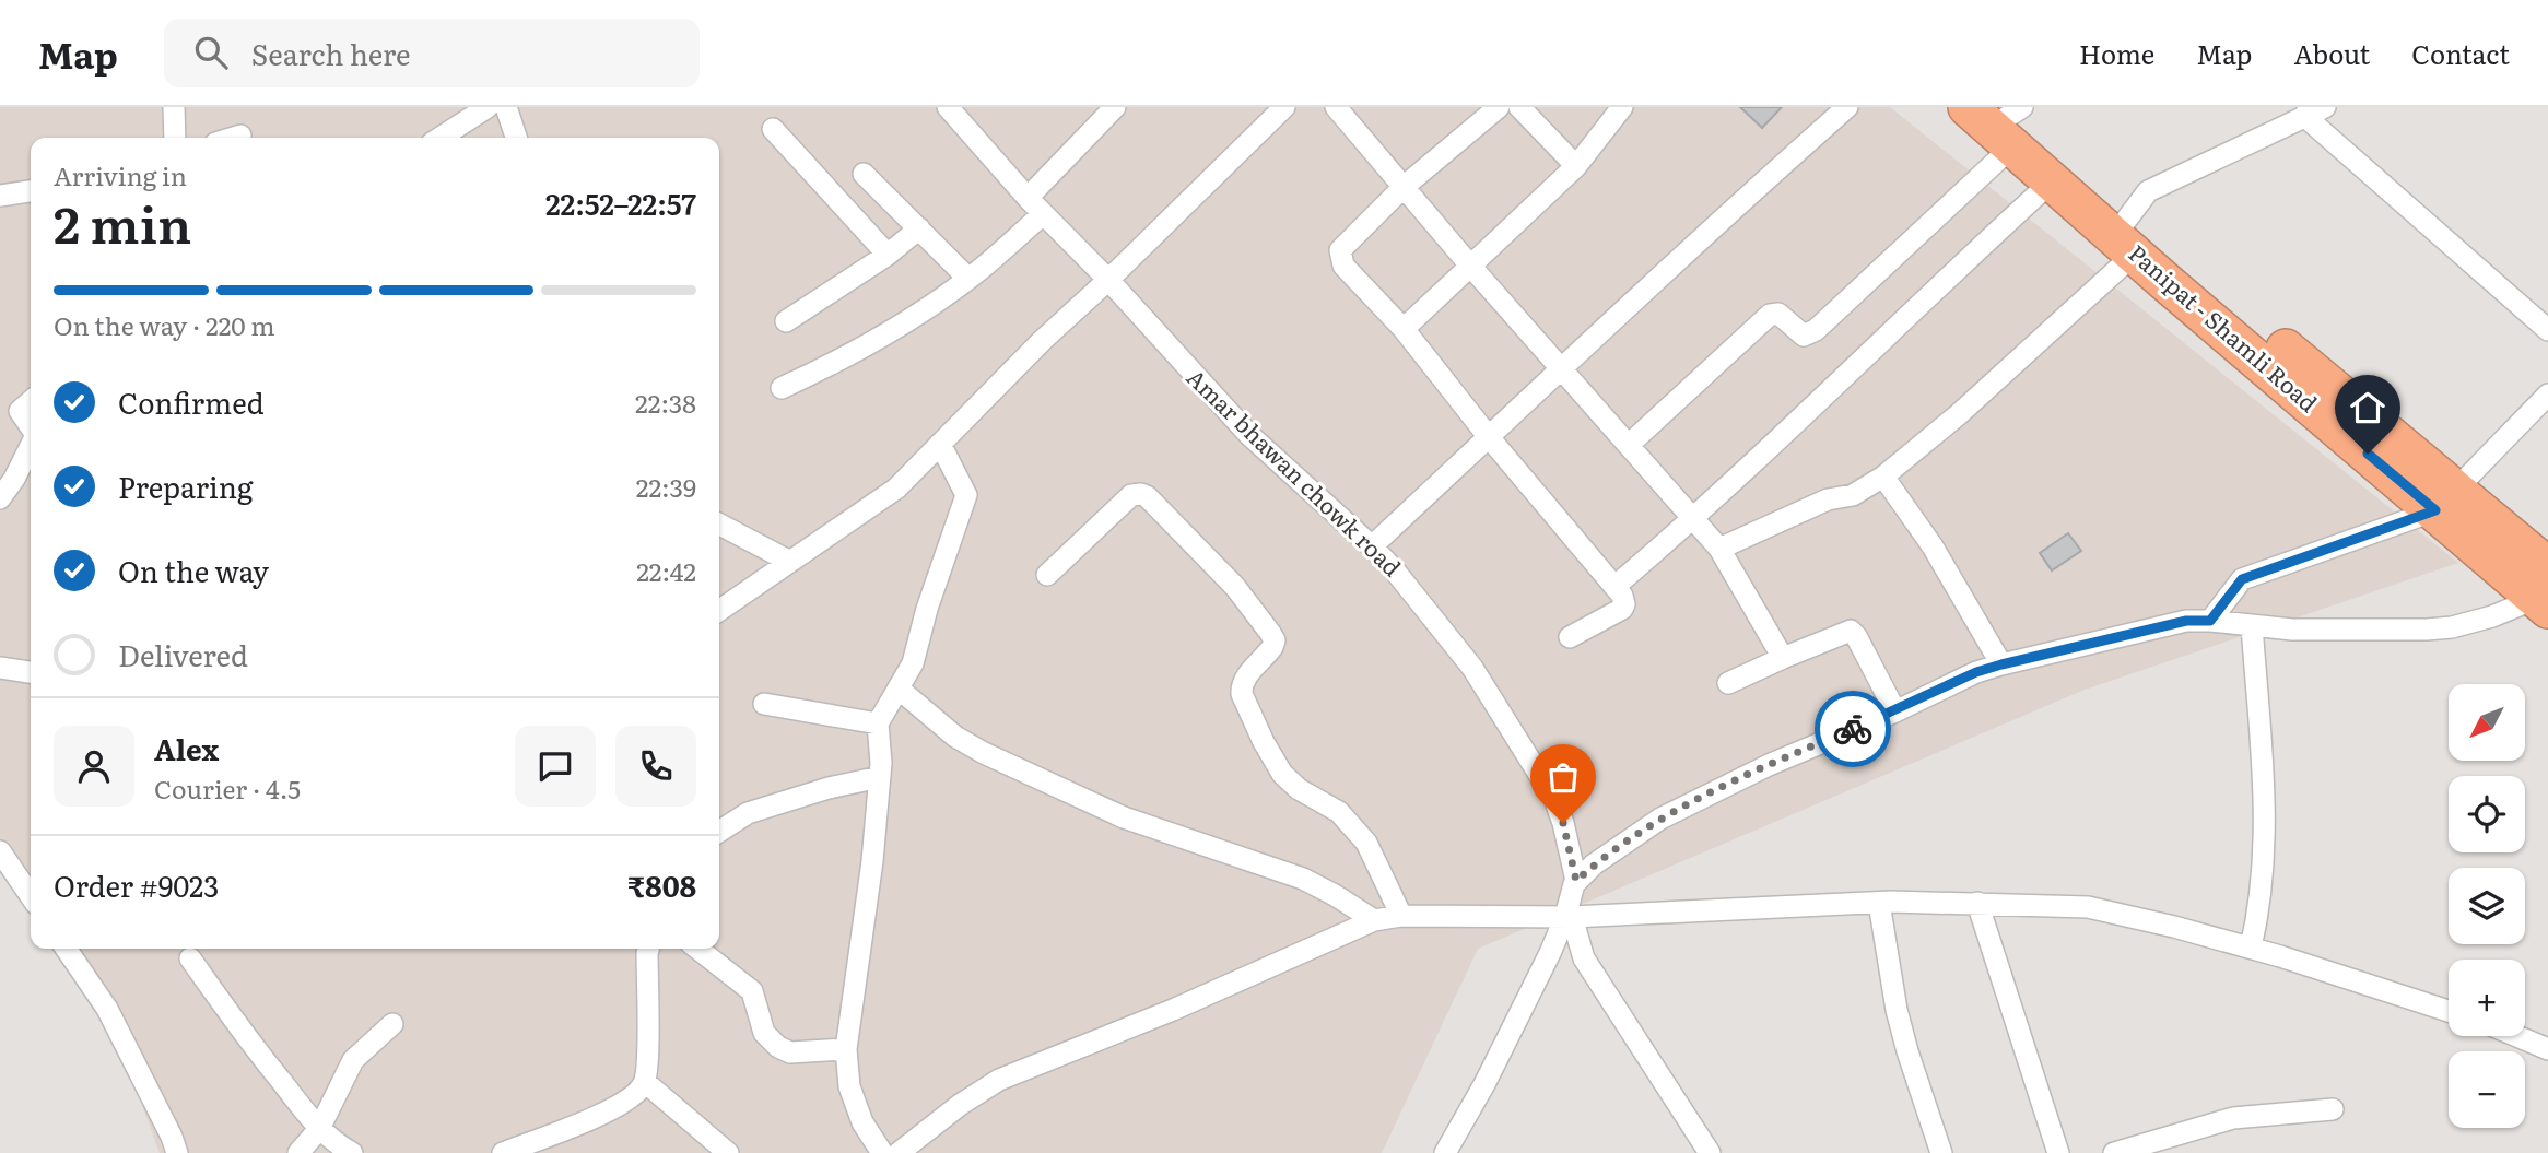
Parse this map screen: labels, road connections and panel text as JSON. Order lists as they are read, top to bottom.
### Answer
{
  "streets": {
    "highway": ["Panipat - Shamli Road"],
    "street": ["Amar bhawan chowk road"]
  },
  "north": "bottom left",
  "page": {
    "header": "Map",
    "search": "Search here",
    "nav": [
      "Home",
      "Map",
      "About",
      "Contact"
    ],
    "heading": ["2 min", "Arriving in", "22:52–22:57"],
    "panel": [
      "Alex",
      "Courier · 4.5",
      "Order #9023",
      "₹808"
    ],
    "bar": "On the way · 220 m",
    "list": [
      ["Confirmed", "22:38"],
      ["Preparing", "22:39"],
      ["On the way", "22:42"],
      "Delivered"
    ],
    "map_buttons": ["+", "−"]
  }
}
